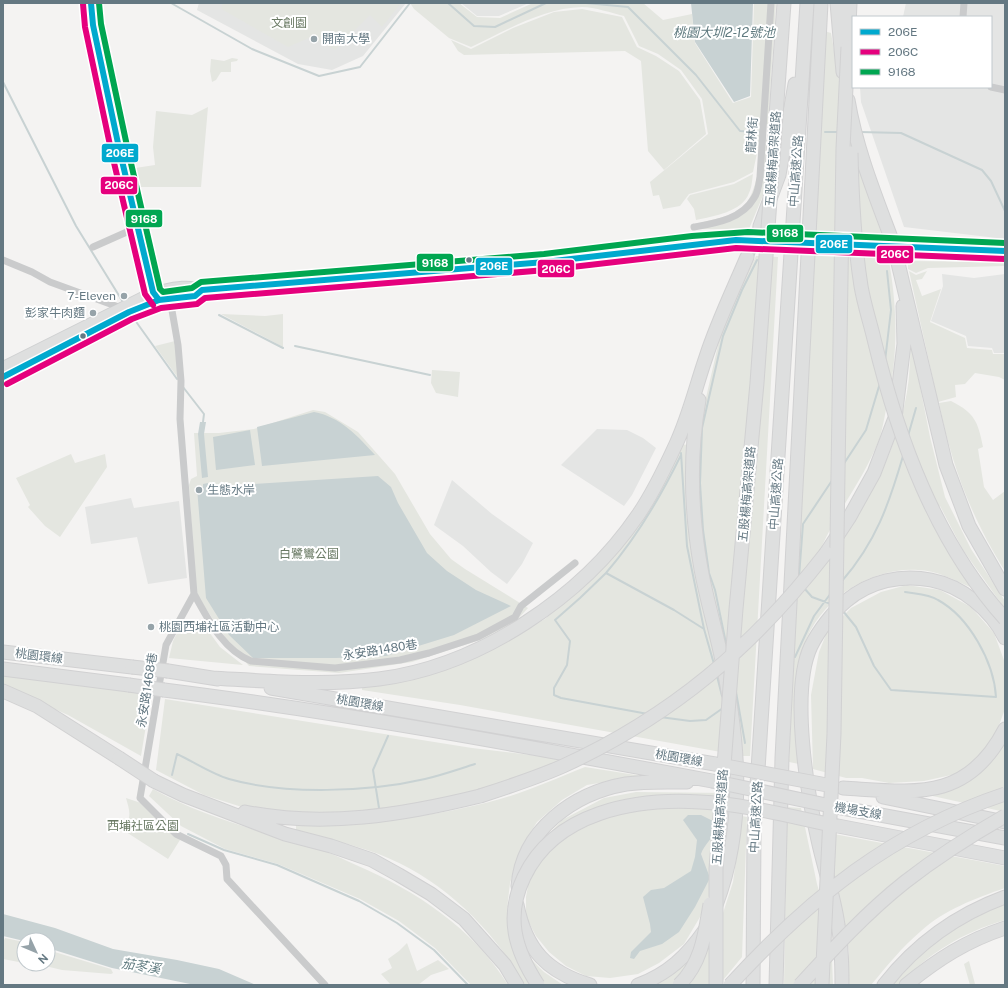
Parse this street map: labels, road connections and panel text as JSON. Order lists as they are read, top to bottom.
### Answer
{
  "streets": {
    "highway": [
      "五股楊梅高架道路",
      "中山高速公路",
      "桃園環線",
      "機場支線"
    ],
    "street": ["龍林街", "永安路1480巷", "永安路1468巷"]
  },
  "crossings": [
    ["永安路1480巷", "永安路1468巷"],
    ["桃園環線", "機場支線"]
  ],
  "water": ["桃園大圳2-12號池", "茄苳溪"],
  "parks": ["文創園", "白鷺鸞公園", "西埔社區公園"],
  "places": [
    "開南大學",
    "7-Eleven",
    "彭家牛肉麵",
    "生態水岸",
    "桃園西埔社區活動中心"
  ],
  "lines": ["transit line 206E", "transit line 9168", "transit line 206C"],
  "legend": ["206E", "206C", "9168"],
  "north": "bottom right"
}
